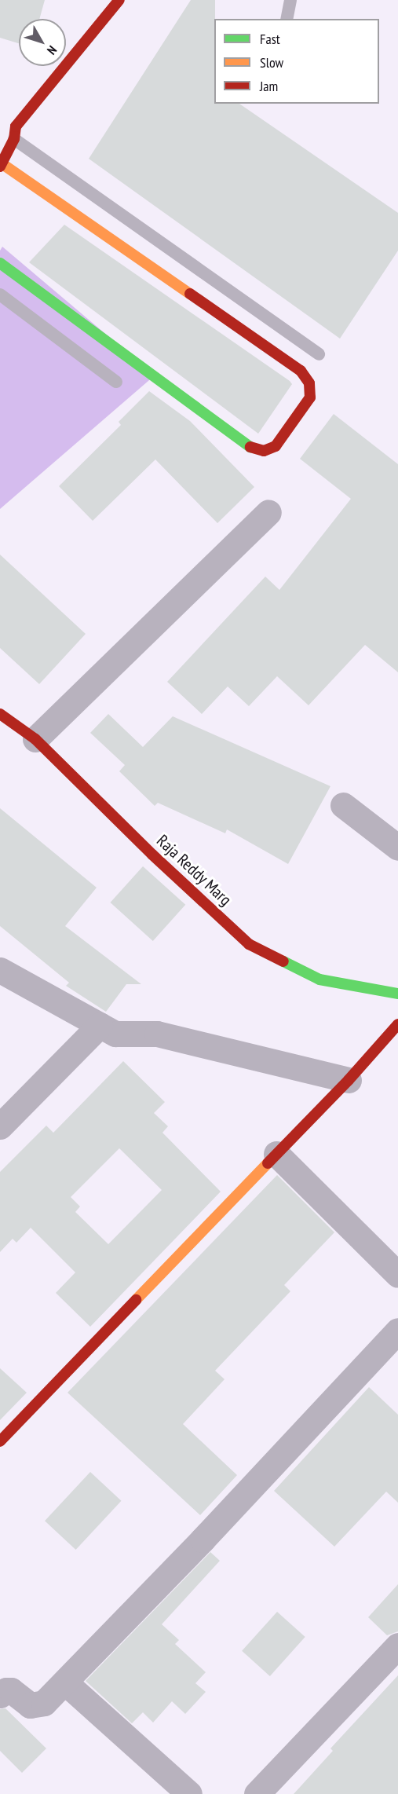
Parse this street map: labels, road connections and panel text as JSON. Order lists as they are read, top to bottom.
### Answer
{
  "streets": {
    "street": ["Raja Reddy Marg"]
  },
  "legend": ["Fast", "Slow", "Jam"],
  "north": "bottom right"
}
